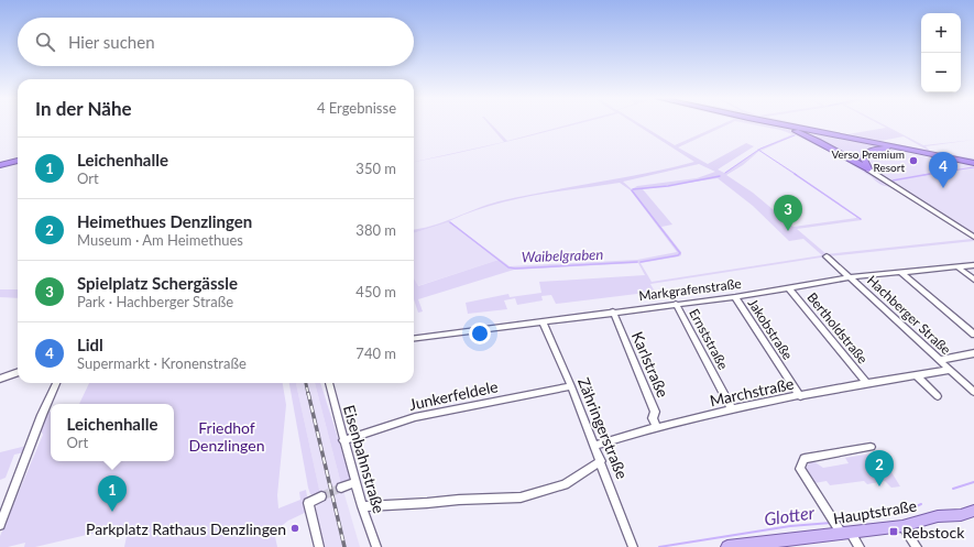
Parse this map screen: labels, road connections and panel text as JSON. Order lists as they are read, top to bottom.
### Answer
{
  "streets": {
    "main road": ["Hauptstraße"],
    "street": [
      "Markgrafenstraße",
      "Hachberger Straße",
      "Bertholdstraße",
      "Jakobstraße",
      "Ernststraße",
      "Karlstraße",
      "Marchstraße",
      "Junkerfeldele",
      "Zähringerstraße",
      "Eisenbahnstraße"
    ]
  },
  "crossings": [
    ["Markgrafenstraße", "Hachberger Straße"],
    ["Markgrafenstraße", "Bertholdstraße"],
    ["Markgrafenstraße", "Jakobstraße"],
    ["Markgrafenstraße", "Ernststraße"],
    ["Markgrafenstraße", "Karlstraße"],
    ["Markgrafenstraße", "Zähringerstraße"],
    ["Hachberger Straße", "Marchstraße"],
    ["Bertholdstraße", "Marchstraße"],
    ["Jakobstraße", "Marchstraße"],
    ["Ernststraße", "Marchstraße"],
    ["Karlstraße", "Marchstraße"],
    ["Marchstraße", "Zähringerstraße"],
    ["Junkerfeldele", "Zähringerstraße"],
    ["Junkerfeldele", "Eisenbahnstraße"]
  ],
  "water": ["Waibelgraben", "Glotter"],
  "parks": ["Friedhof Denzlingen"],
  "places": {
    "other": ["Verso Premium Resort", "Parkplatz Rathaus Denzlingen"],
    "transit": ["Rebstock"]
  },
  "page": {
    "map_buttons": ["+", "−"],
    "search": "Hier suchen",
    "heading": ["In der Nähe", "4 Ergebnisse"],
    "list": [
      {
        "mark": "1",
        "name": "Leichenhalle",
        "note": "Ort",
        "value": "350 m"
      },
      {
        "mark": "2",
        "name": "Heimethues Denzlingen",
        "note": "Museum · Am Heimethues",
        "value": "380 m"
      },
      {
        "mark": "3",
        "name": "Spielplatz Schergässle",
        "note": "Park · Hachberger Straße",
        "value": "450 m"
      },
      {
        "mark": "4",
        "name": "Lidl",
        "note": "Supermarkt · Kronenstraße",
        "value": "740 m"
      }
    ],
    "pins": [
      "4",
      "3",
      "2",
      "1"
    ],
    "popup": ["Leichenhalle", "Ort"]
  }
}
